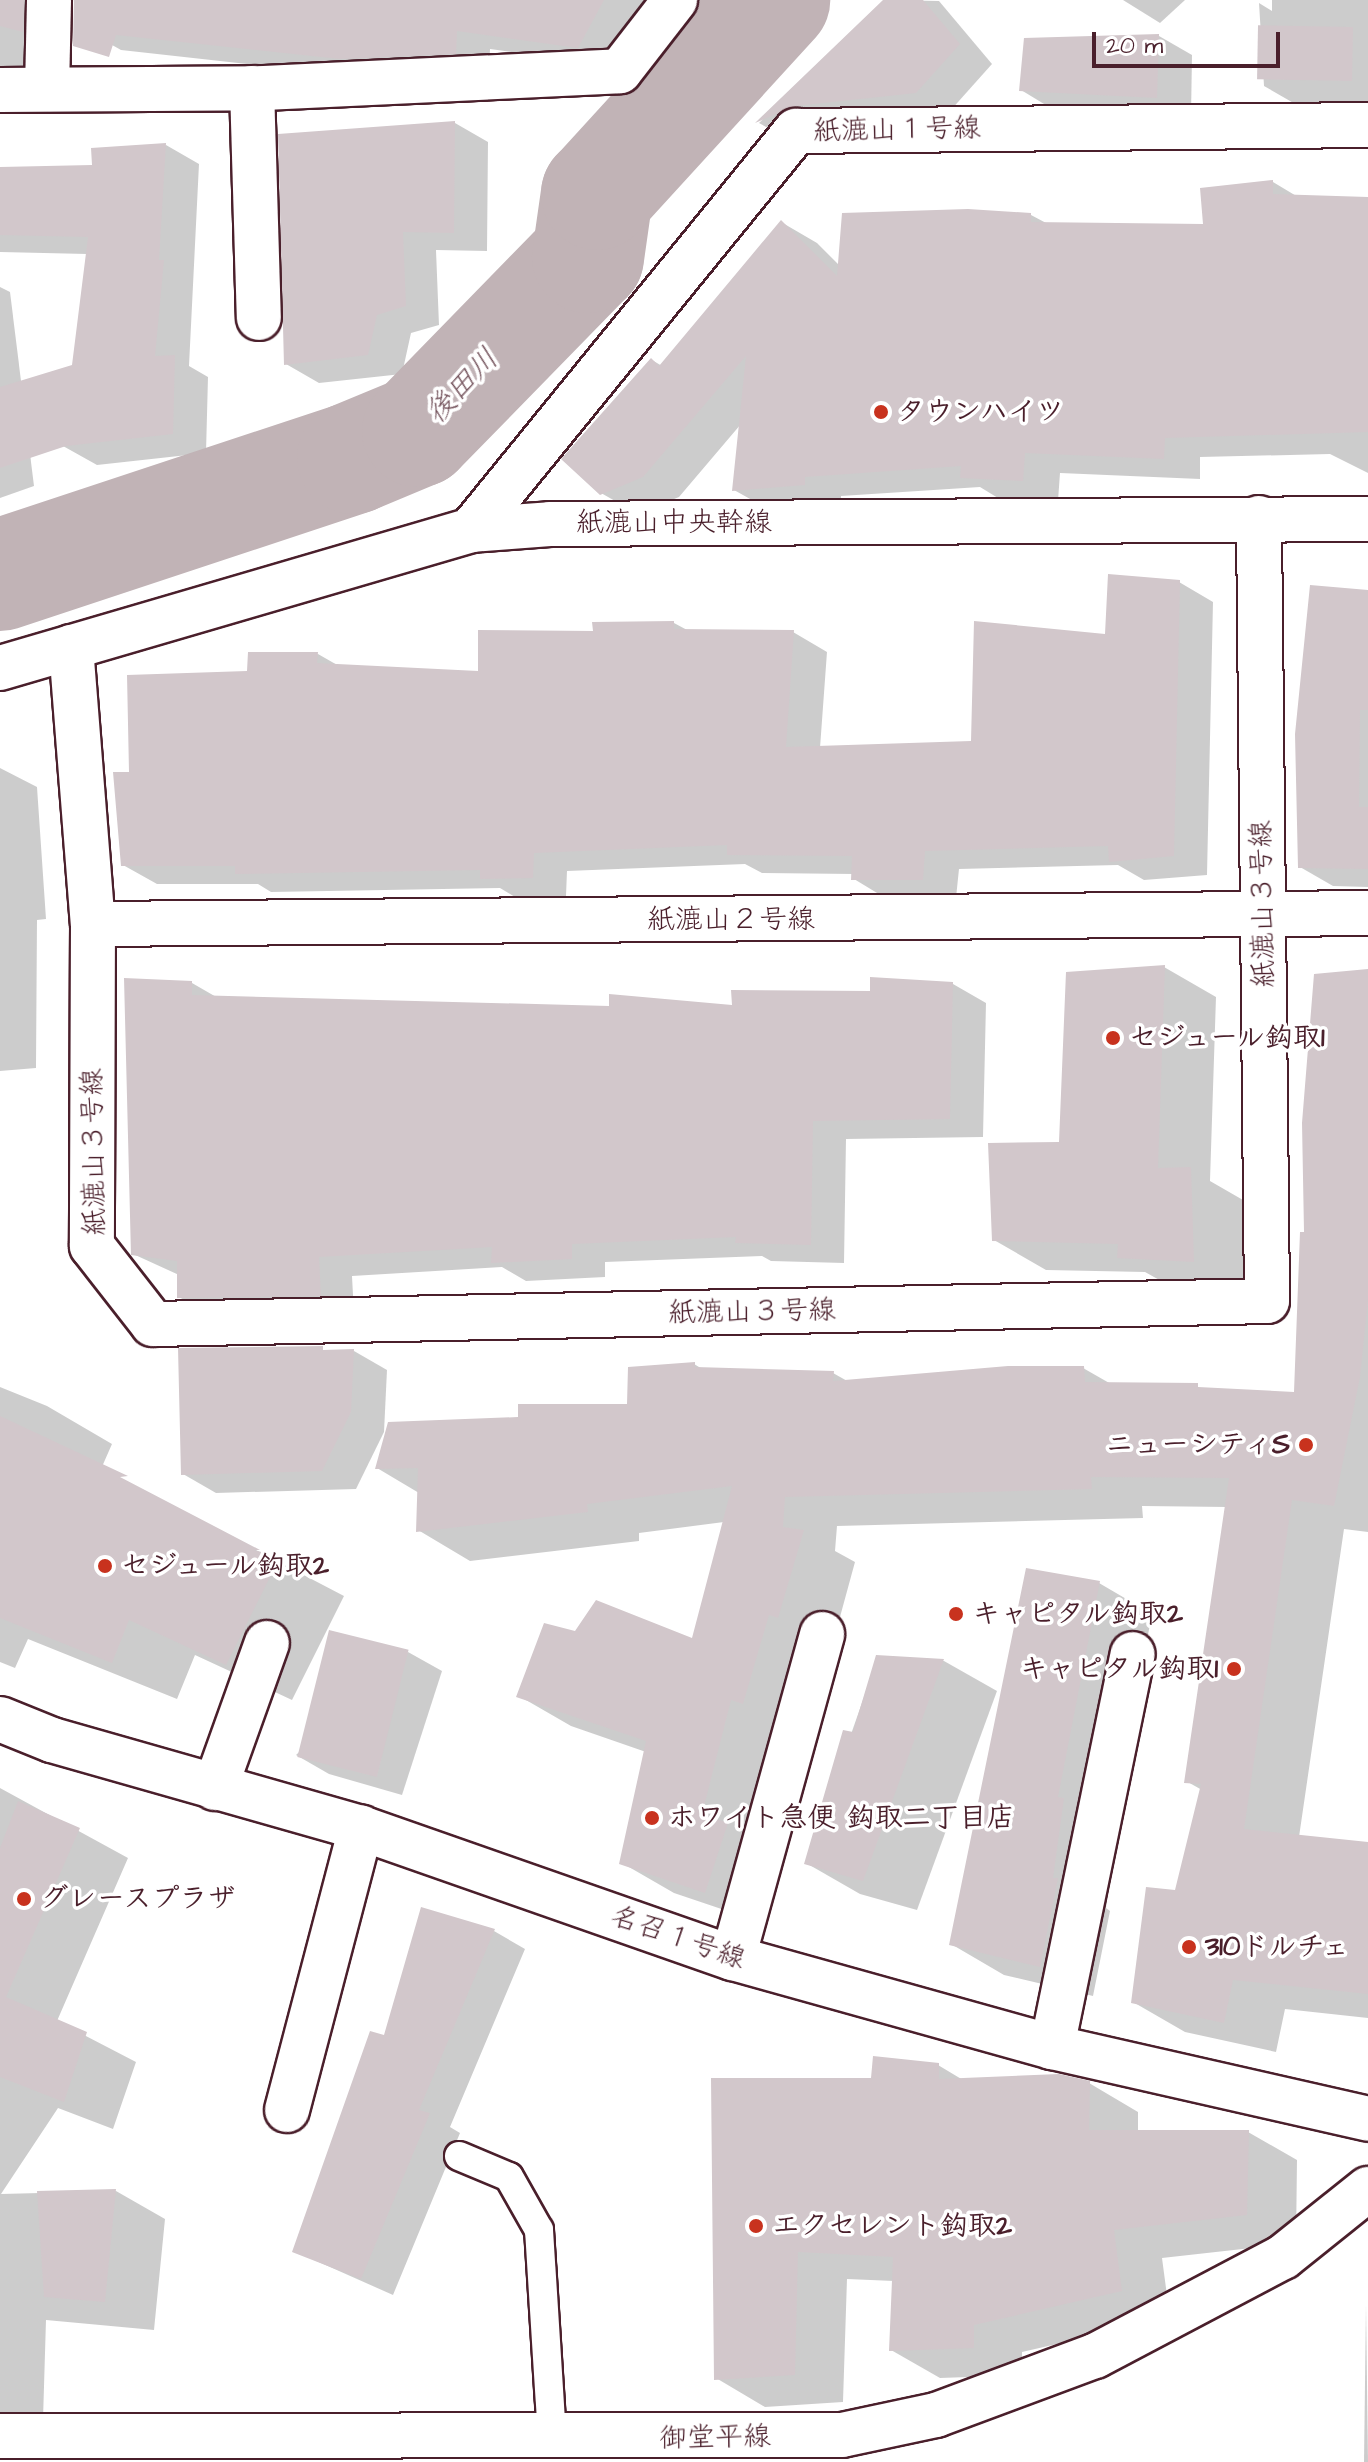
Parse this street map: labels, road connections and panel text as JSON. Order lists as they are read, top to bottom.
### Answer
{
  "streets": {
    "street": [
      "紙漉山１号線",
      "紙漉山中央幹線",
      "紙漉山３号線",
      "紙漉山２号線",
      "名召１号線",
      "御堂平線"
    ]
  },
  "crossings": [
    ["紙漉山１号線", "紙漉山中央幹線"],
    ["紙漉山中央幹線", "紙漉山３号線"],
    ["紙漉山３号線", "紙漉山２号線"]
  ],
  "water": ["後田川"],
  "places": [
    "タウンハイツ",
    "セジュール鈎取1",
    "ニューシティS",
    "セジュール鈎取2",
    "キャピタル鈎取2",
    "キャピタル鈎取1",
    "ホワイト急便 鈎取二丁目店",
    "グレースプラザ",
    "310ドルチェ",
    "エクセレント鈎取2"
  ],
  "scale_bar": "20 m"
}
